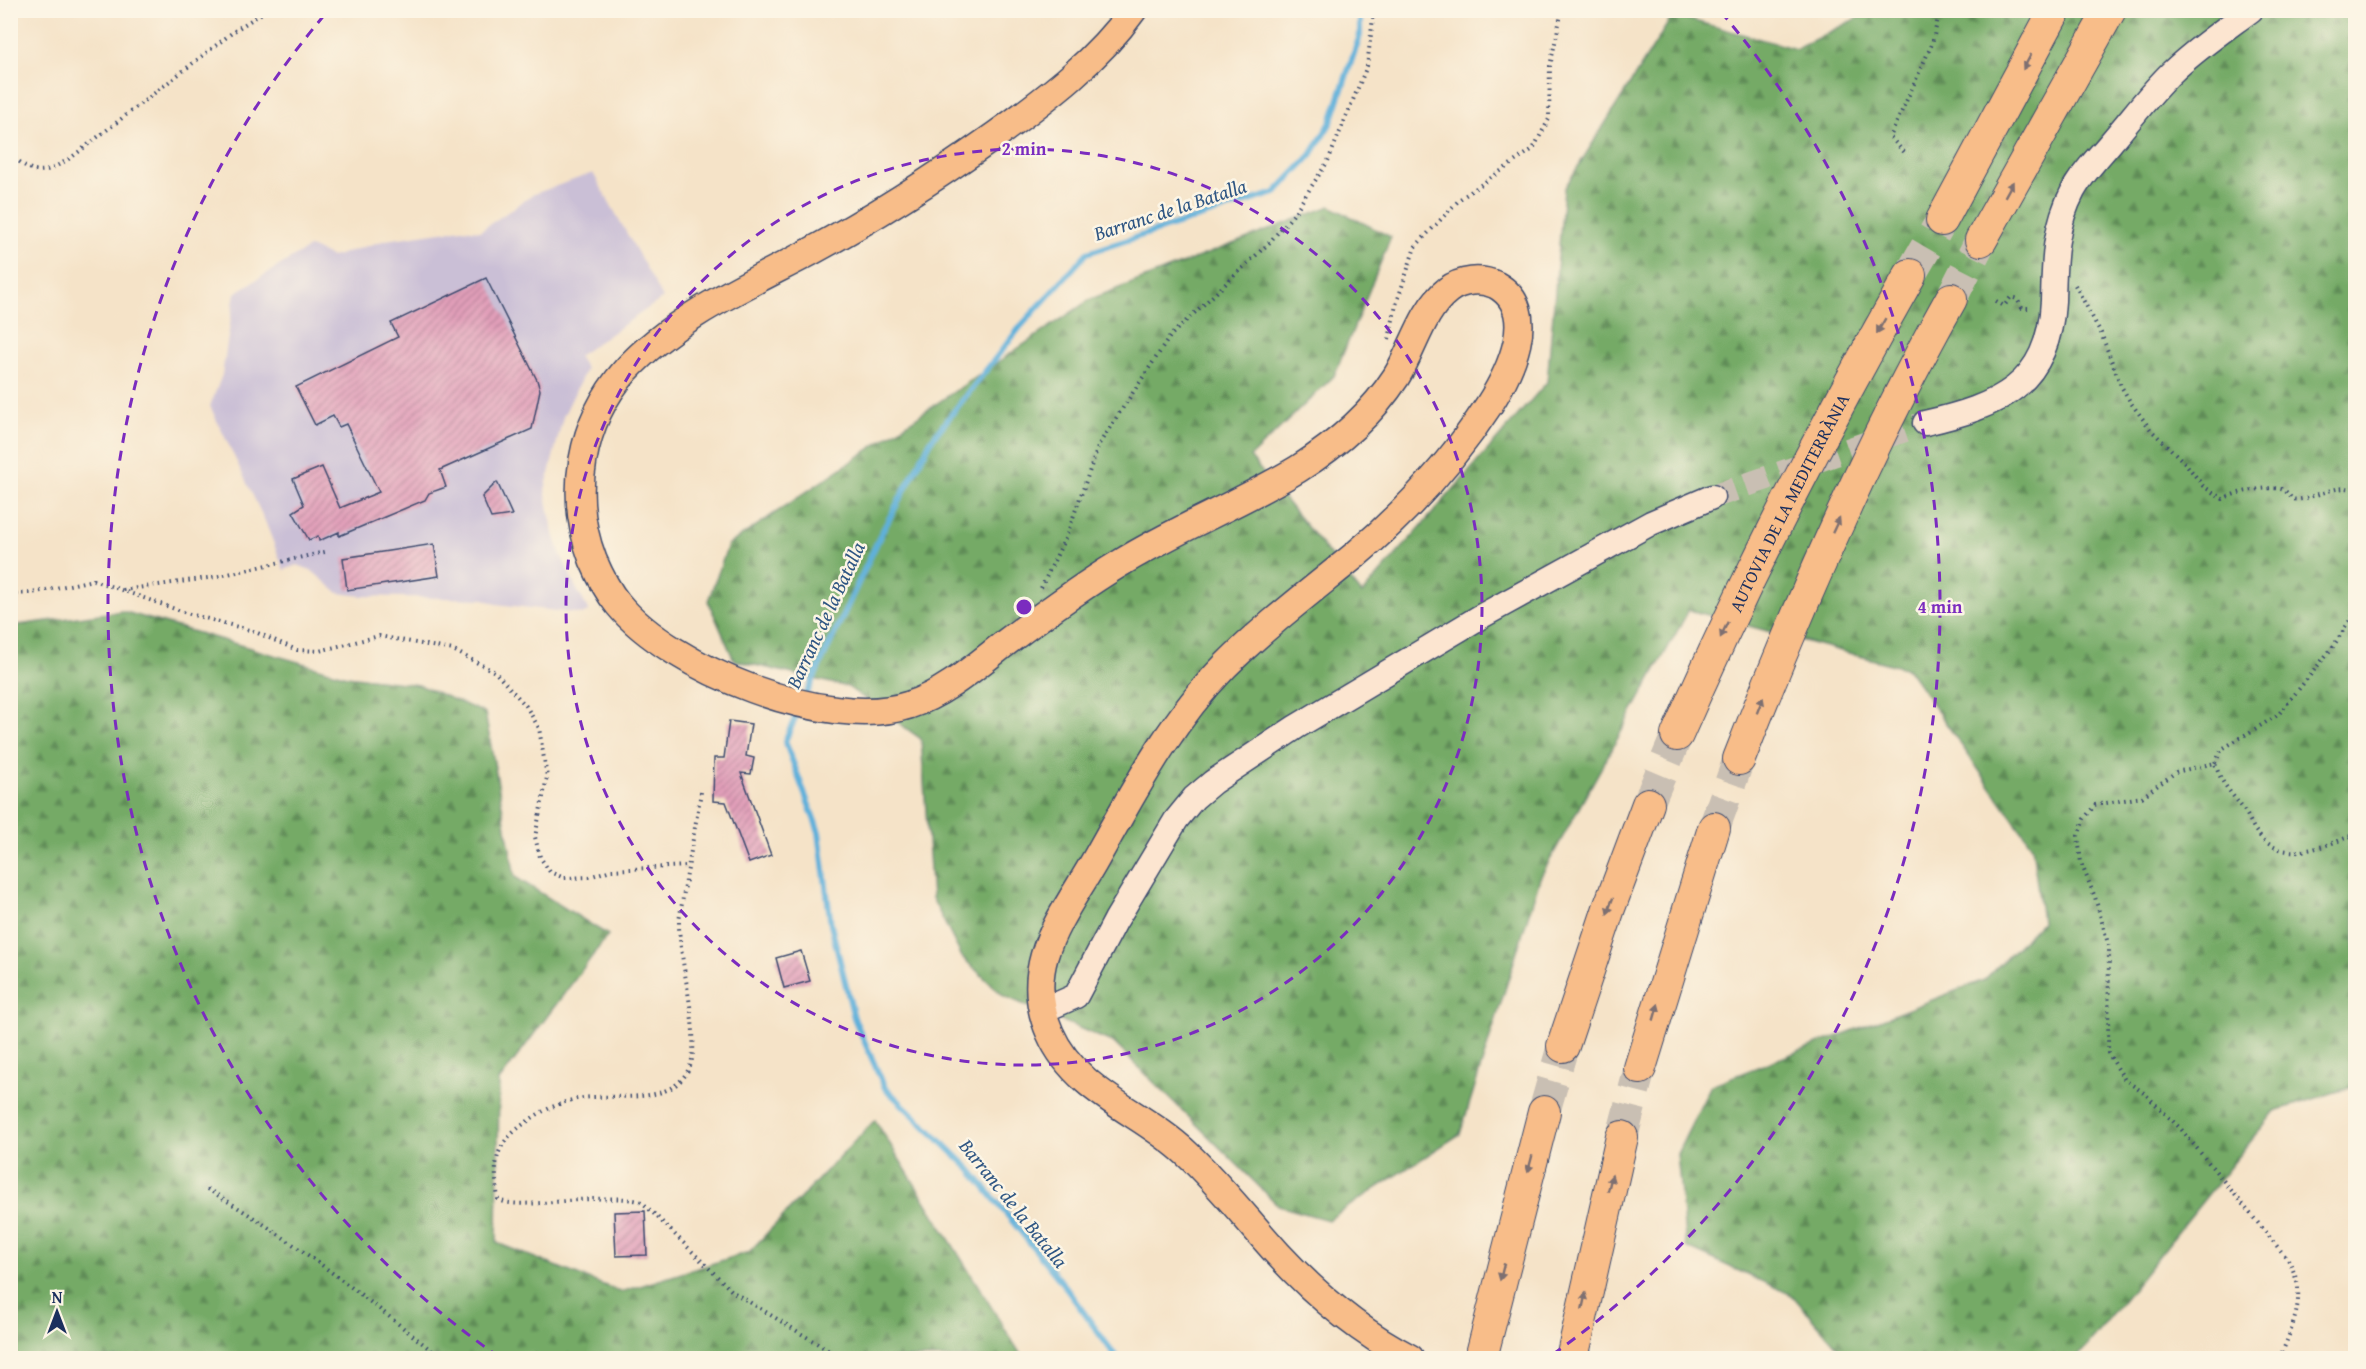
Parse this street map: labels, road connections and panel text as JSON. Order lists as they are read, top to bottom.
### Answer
{
  "streets": {
    "highway": ["AUTOVIA DE LA MEDITERRÀNIA"]
  },
  "water": ["Barranc de la Batalla"],
  "north": "top",
  "rings": ["2 min", "4 min"]
}
